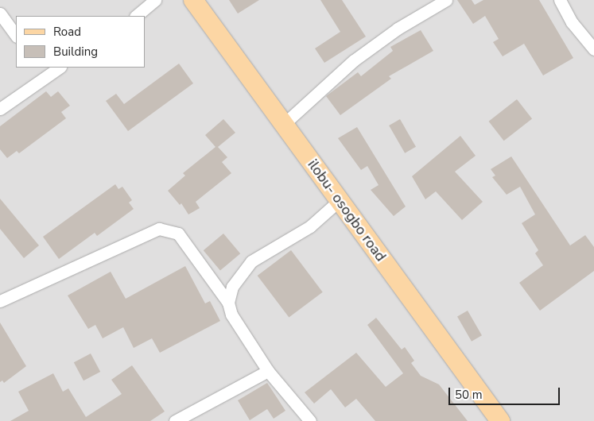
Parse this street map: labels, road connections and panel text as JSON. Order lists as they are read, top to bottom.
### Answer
{
  "streets": {
    "main road": ["ilobu- osogbo road"]
  },
  "legend": ["Road", "Building"],
  "scale_bar": "50 m"
}
